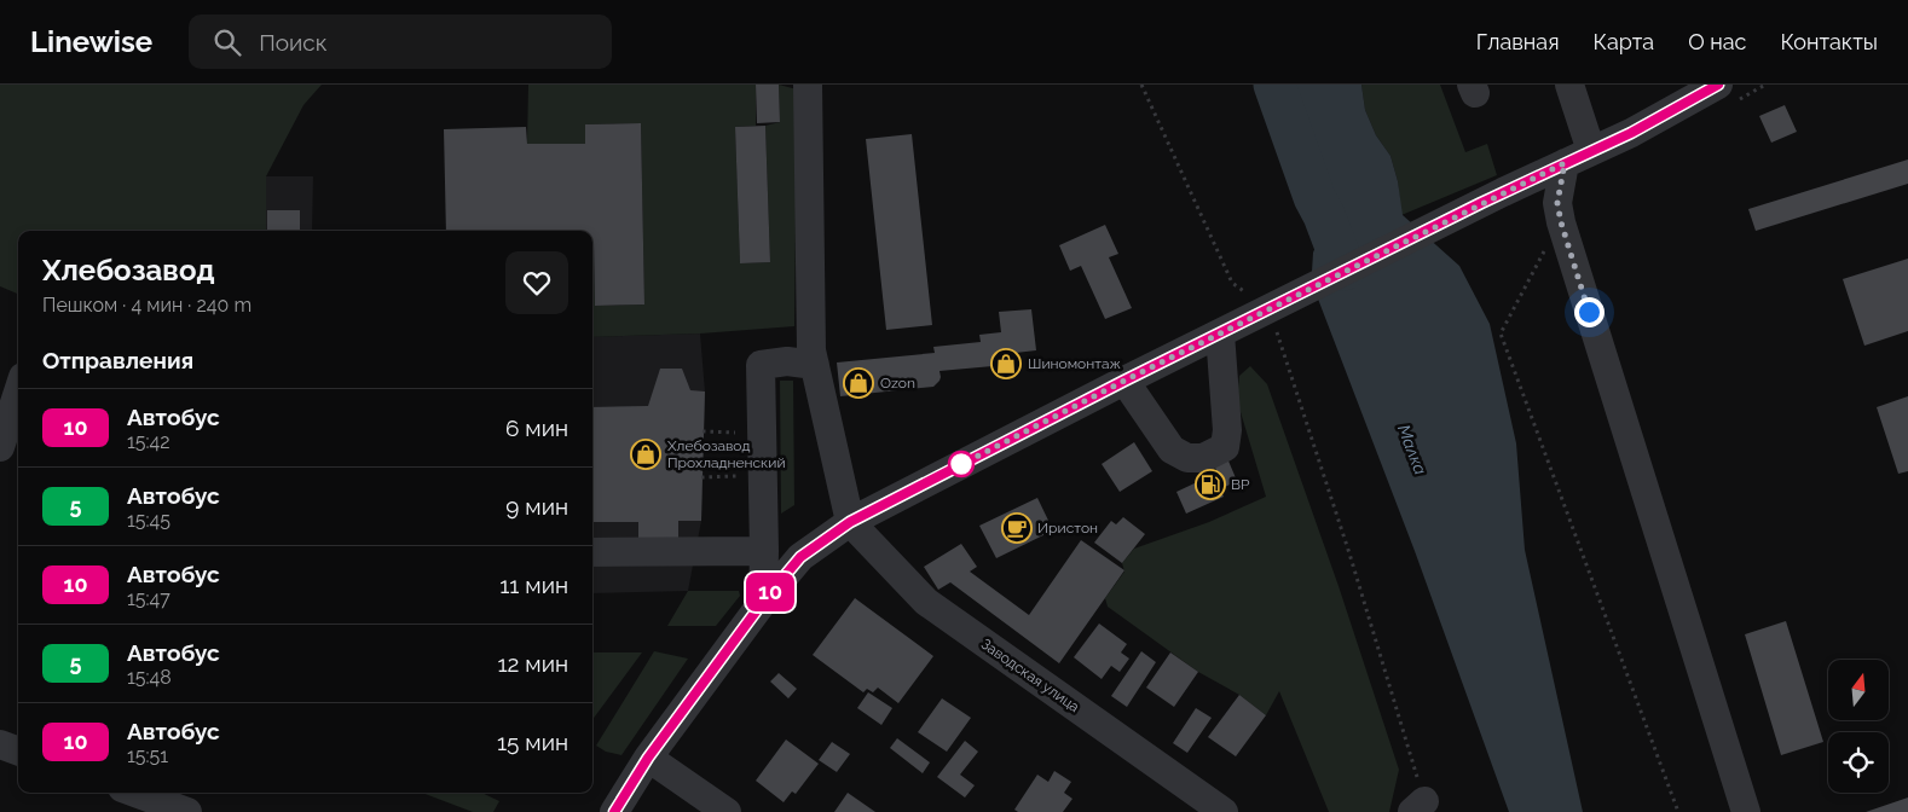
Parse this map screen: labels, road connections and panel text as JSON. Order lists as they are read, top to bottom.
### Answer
{
  "streets": {
    "street": ["Заводская улица"]
  },
  "water": ["Малка"],
  "places": {
    "shop": ["Шиномонтаж", "Ozon", "Хлебозавод Прохладненский"],
    "fuel station": ["BP"],
    "cafe": ["Иристон"]
  },
  "lines": ["bus line 10"],
  "north": "top",
  "page": {
    "header": "Linewise",
    "search": "Поиск",
    "nav": [
      "Главная",
      "Карта",
      "О нас",
      "Контакты"
    ],
    "on_map": "10",
    "heading": [
      ["Хлебозавод", "Пешком · 4 мин · 240 m"],
      "Отправления"
    ],
    "list": [
      {
        "mark": "10",
        "name": "Автобус",
        "note": "15:42",
        "value": "6 мин"
      },
      {
        "mark": "5",
        "name": "Автобус",
        "note": "15:45",
        "value": "9 мин"
      },
      {
        "mark": "10",
        "name": "Автобус",
        "note": "15:47",
        "value": "11 мин"
      },
      {
        "mark": "5",
        "name": "Автобус",
        "note": "15:48",
        "value": "12 мин"
      },
      {
        "mark": "10",
        "name": "Автобус",
        "note": "15:51",
        "value": "15 мин"
      }
    ]
  }
}
